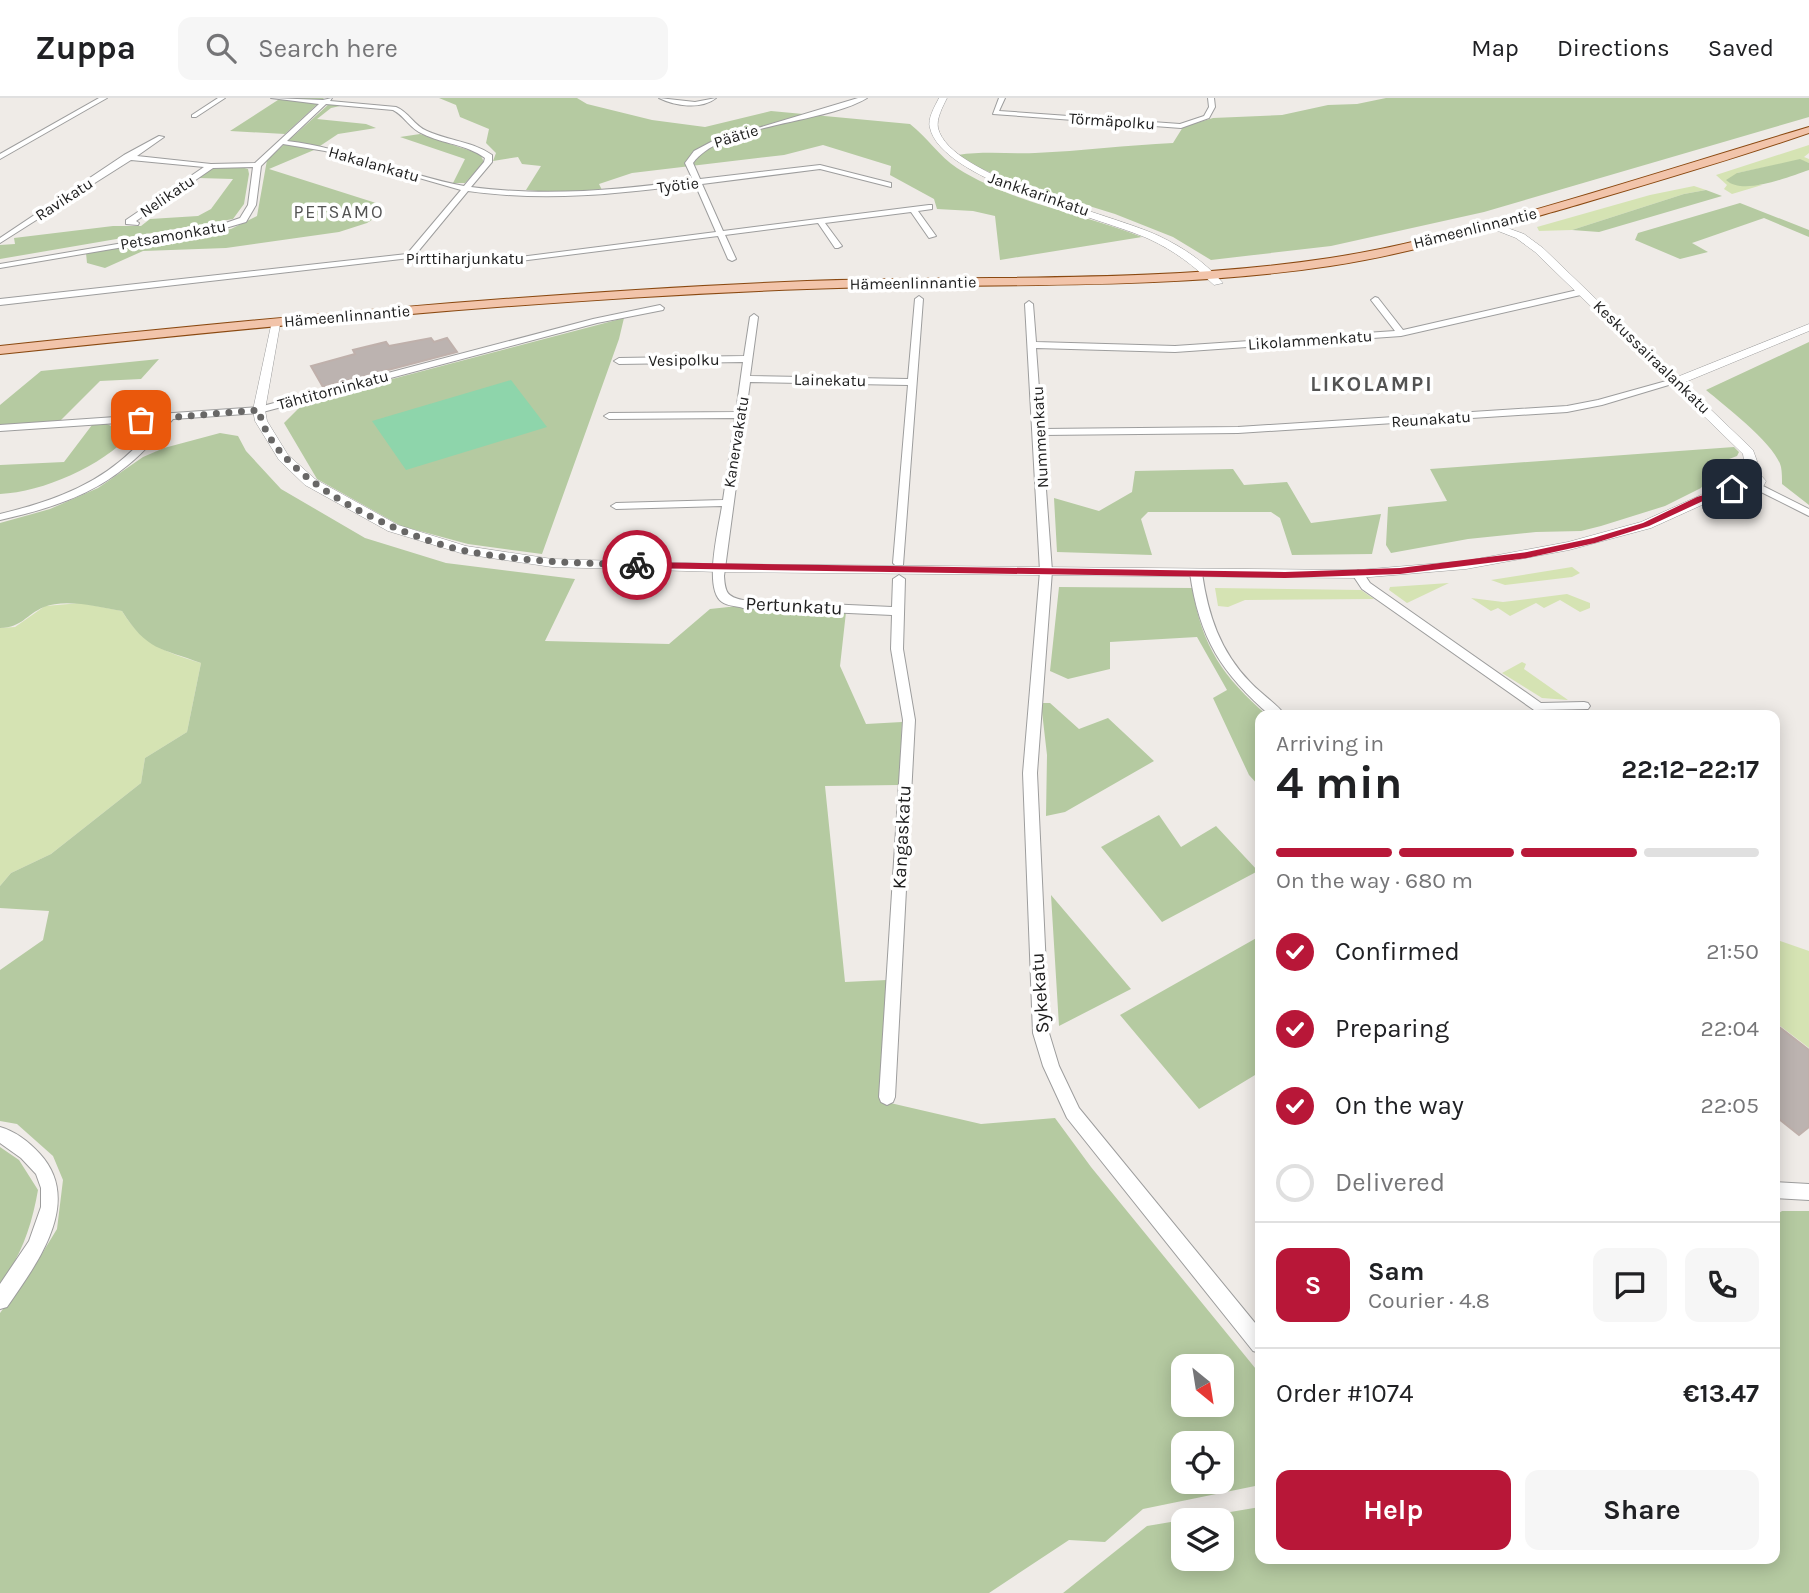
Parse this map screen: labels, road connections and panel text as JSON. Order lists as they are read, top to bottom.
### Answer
{
  "streets": {
    "main road": ["Hämeenlinnantie"],
    "street": [
      "Törmäpolku",
      "Päätie",
      "Hakalankatu",
      "Työtie",
      "Jankkarinkatu",
      "Nelikatu",
      "Ravikatu",
      "Petsamonkatu",
      "Pirttiharjunkatu",
      "Likolammenkatu",
      "Keskussairaalankatu",
      "Vesipolku",
      "Lainekatu",
      "Tähtitorninkatu",
      "Reunakatu",
      "Nummenkatu",
      "Kanervakatu",
      "Pertunkatu",
      "Kangaskatu",
      "Sykekatu"
    ]
  },
  "crossings": [
    ["Päätie", "Työtie"],
    ["Päätie", "Pirttiharjunkatu"],
    ["Hakalankatu", "Työtie"],
    ["Jankkarinkatu", "Hämeenlinnantie"],
    ["Hämeenlinnantie", "Keskussairaalankatu"],
    ["Likolammenkatu", "Keskussairaalankatu"],
    ["Likolammenkatu", "Nummenkatu"],
    ["Keskussairaalankatu", "Reunakatu"],
    ["Vesipolku", "Kanervakatu"],
    ["Lainekatu", "Kanervakatu"],
    ["Reunakatu", "Nummenkatu"],
    ["Nummenkatu", "Sykekatu"],
    ["Kanervakatu", "Pertunkatu"],
    ["Pertunkatu", "Kangaskatu"]
  ],
  "districts": ["PETSAMO", "LIKOLAMPI"],
  "north": "bottom right",
  "page": {
    "header": "Zuppa",
    "search": "Search here",
    "nav": ["Map", "Directions", "Saved"],
    "heading": ["4 min", "Arriving in", "22:12–22:17"],
    "panel": [
      "Sam",
      "Courier · 4.8",
      "Order #1074",
      "€13.47"
    ],
    "bar": "On the way · 680 m",
    "list": [
      ["Confirmed", "21:50"],
      ["Preparing", "22:04"],
      ["On the way", "22:05"],
      "Delivered"
    ],
    "round": "S",
    "buttons": ["Help", "Share"]
  }
}
